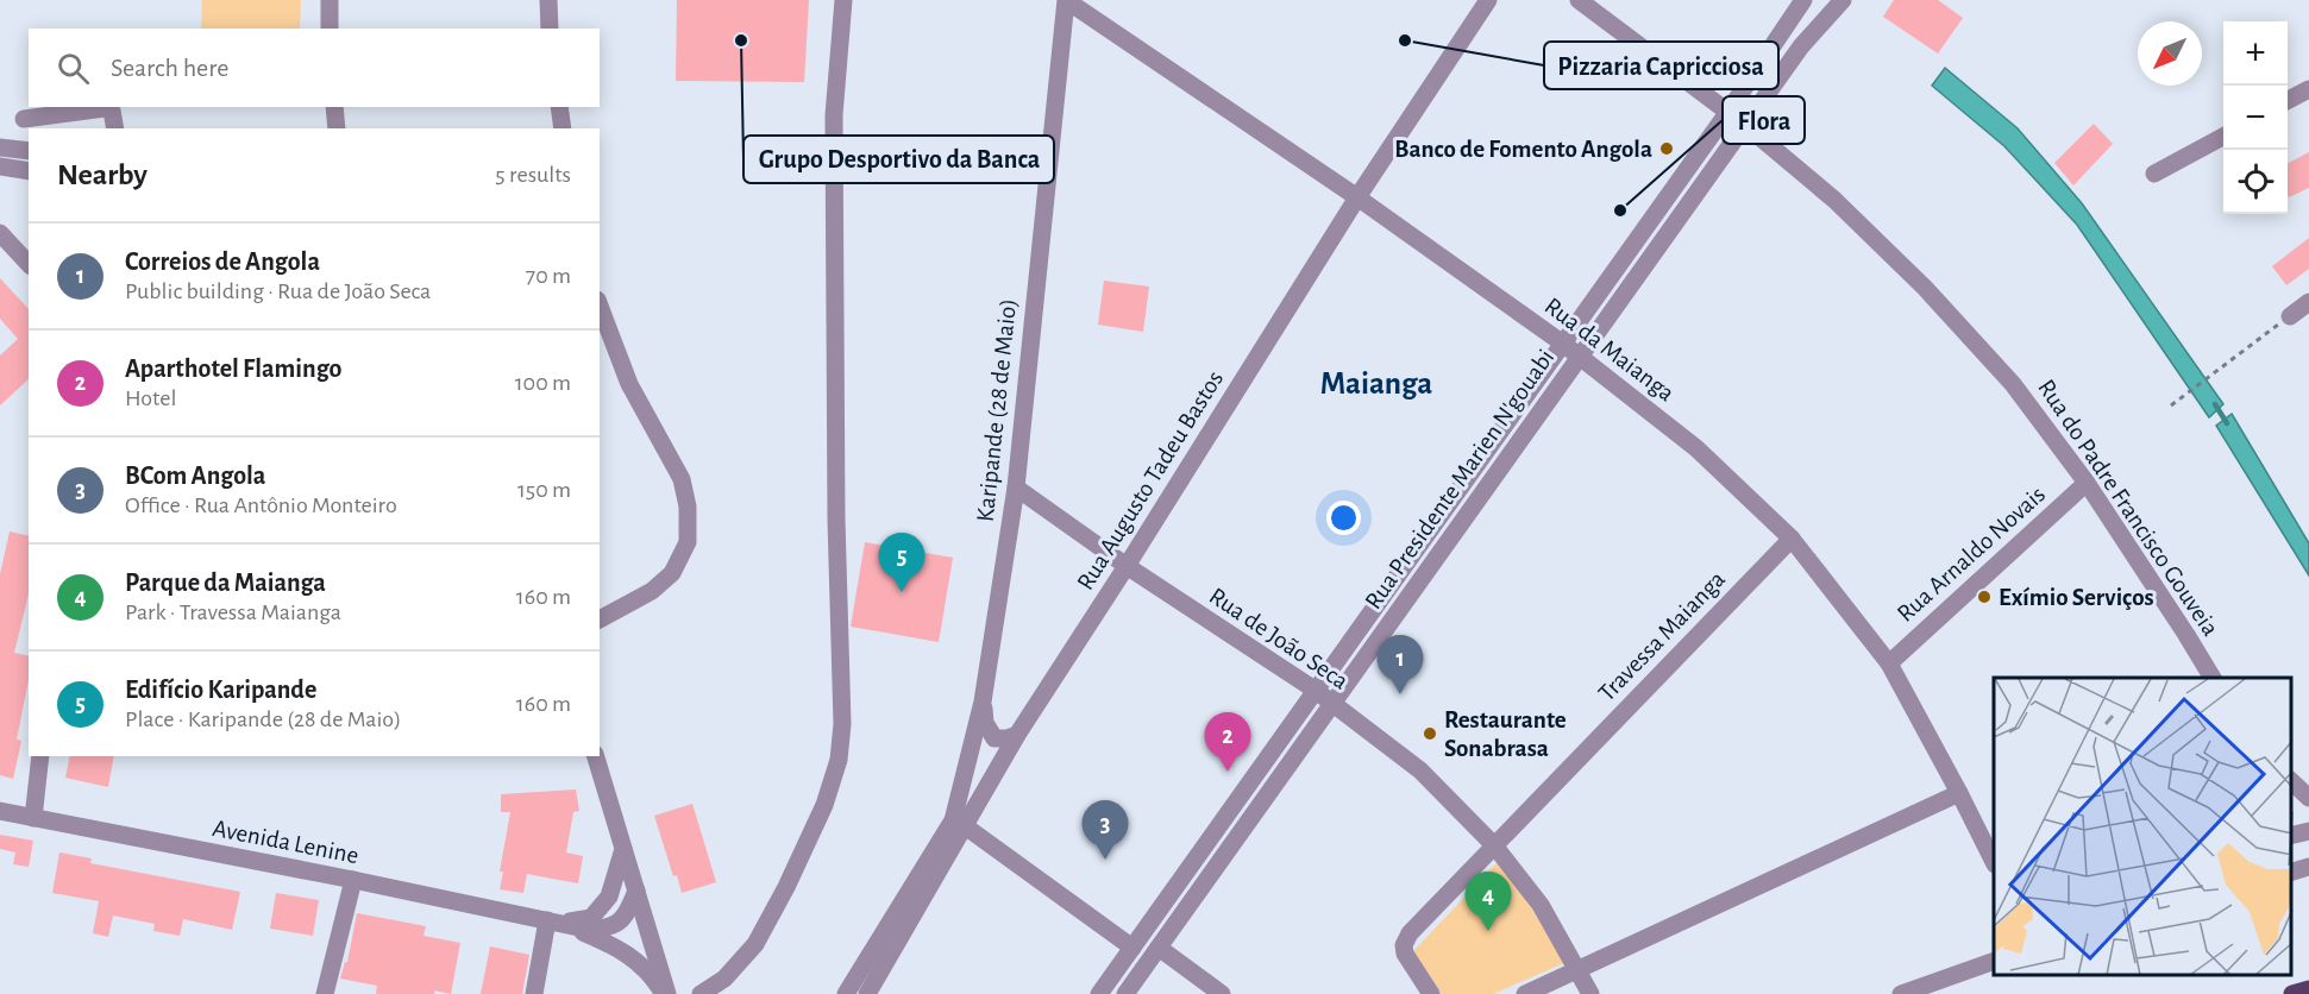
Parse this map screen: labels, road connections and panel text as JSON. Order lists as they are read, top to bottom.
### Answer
{
  "streets": {
    "street": [
      "Rua da Maianga",
      "Karipande (28 de Maio)",
      "Rua Presidente Marien N'gouabi",
      "Rua Augusto Tadeu Bastos",
      "Rua do Padre Francisco Gouveia",
      "Rua Arnaldo Novais",
      "Travessa Maianga",
      "Rua de João Seca",
      "Avenida Lenine"
    ]
  },
  "crossings": [
    ["Rua da Maianga", "Karipande (28 de Maio)"],
    ["Rua da Maianga", "Rua Presidente Marien N'gouabi"],
    ["Rua da Maianga", "Rua Augusto Tadeu Bastos"],
    ["Rua da Maianga", "Rua Arnaldo Novais"],
    ["Rua da Maianga", "Travessa Maianga"],
    ["Karipande (28 de Maio)", "Rua Augusto Tadeu Bastos"],
    ["Karipande (28 de Maio)", "Rua de João Seca"],
    ["Rua Presidente Marien N'gouabi", "Rua do Padre Francisco Gouveia"],
    ["Rua Presidente Marien N'gouabi", "Rua de João Seca"],
    ["Rua Augusto Tadeu Bastos", "Rua de João Seca"],
    ["Rua do Padre Francisco Gouveia", "Rua Arnaldo Novais"],
    ["Travessa Maianga", "Rua de João Seca"]
  ],
  "districts": ["Maianga"],
  "places": [
    "Grupo Desportivo da Banca",
    "Pizzaria Capricciosa",
    "Banco de Fomento Angola",
    "Flora",
    "Exímio Serviços",
    "Restaurante Sonabrasa"
  ],
  "north": "bottom left",
  "page": {
    "map_buttons": ["+", "−"],
    "search": "Search here",
    "heading": ["Nearby", "5 results"],
    "list": [
      {
        "mark": "1",
        "name": "Correios de Angola",
        "note": "Public building · Rua de João Seca",
        "value": "70 m"
      },
      {
        "mark": "2",
        "name": "Aparthotel Flamingo",
        "note": "Hotel",
        "value": "100 m"
      },
      {
        "mark": "3",
        "name": "BCom Angola",
        "note": "Office · Rua Antônio Monteiro",
        "value": "150 m"
      },
      {
        "mark": "4",
        "name": "Parque da Maianga",
        "note": "Park · Travessa Maianga",
        "value": "160 m"
      },
      {
        "mark": "5",
        "name": "Edifício Karipande",
        "note": "Place · Karipande (28 de Maio)",
        "value": "160 m"
      }
    ],
    "pins": [
      "5",
      "1",
      "2",
      "3",
      "4"
    ]
  }
}
